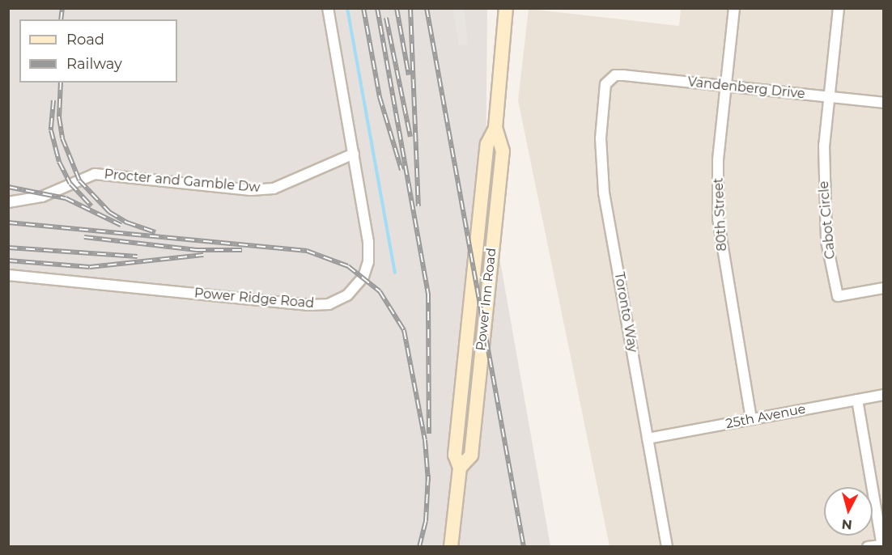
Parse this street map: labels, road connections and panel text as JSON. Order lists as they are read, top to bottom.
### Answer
{
  "streets": {
    "main road": ["Power Inn Road"],
    "street": [
      "Vandenberg Drive",
      "Procter and Gamble Dw",
      "80th Street",
      "Cabot Circle",
      "Power Ridge Road",
      "Toronto Way",
      "25th Avenue"
    ]
  },
  "crossings": [
    ["Vandenberg Drive", "80th Street"],
    ["Vandenberg Drive", "Cabot Circle"],
    ["Vandenberg Drive", "Toronto Way"],
    ["Procter and Gamble Dw", "Power Ridge Road"],
    ["80th Street", "25th Avenue"],
    ["Toronto Way", "25th Avenue"]
  ],
  "legend": ["Road", "Railway"],
  "north": "bottom"
}
